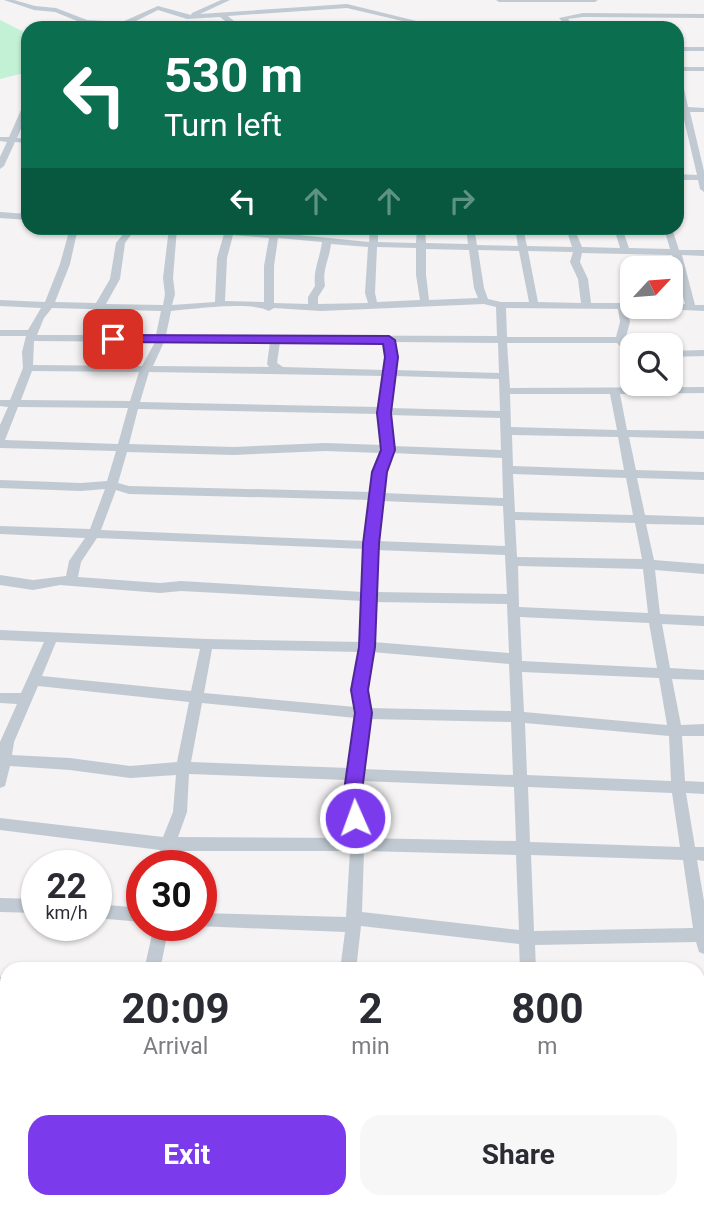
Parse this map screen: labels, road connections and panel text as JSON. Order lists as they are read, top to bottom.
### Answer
{
  "north": "top right",
  "page": {
    "turn": ["530 m", "Turn left"],
    "speed": "22 km/h",
    "limit": "30",
    "eta": [
      "20:09",
      "Arrival",
      "2",
      "min",
      "800",
      "m"
    ],
    "buttons": ["Exit", "Share"]
  }
}
